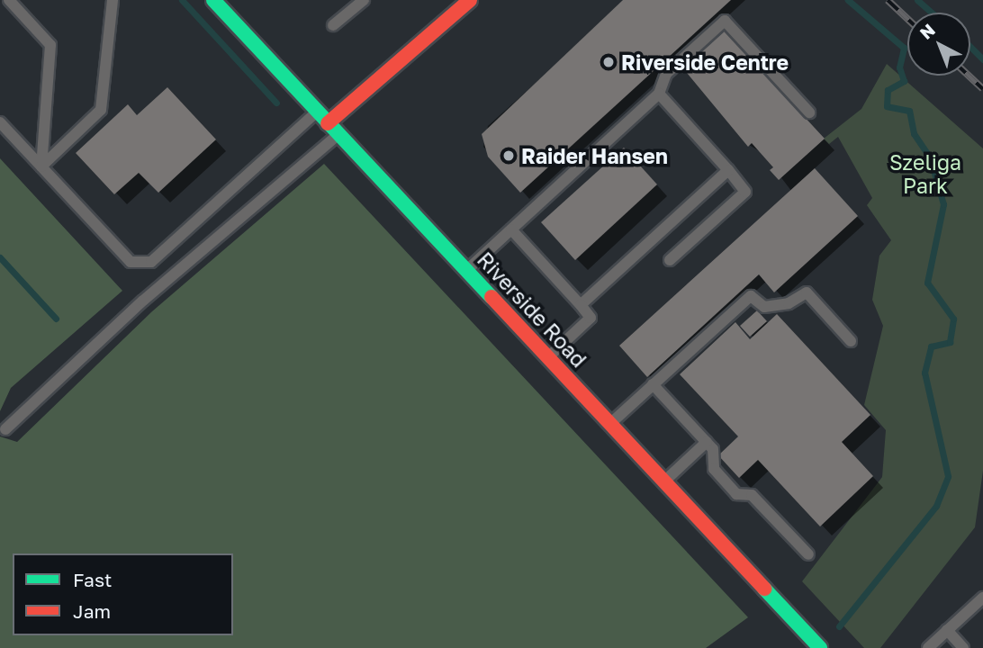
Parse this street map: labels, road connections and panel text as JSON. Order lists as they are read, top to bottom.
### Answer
{
  "streets": {
    "street": ["Riverside Road"]
  },
  "parks": ["Szeliga Park"],
  "places": ["Riverside Centre", "Raider Hansen"],
  "legend": ["Fast", "Jam"],
  "north": "top left"
}
